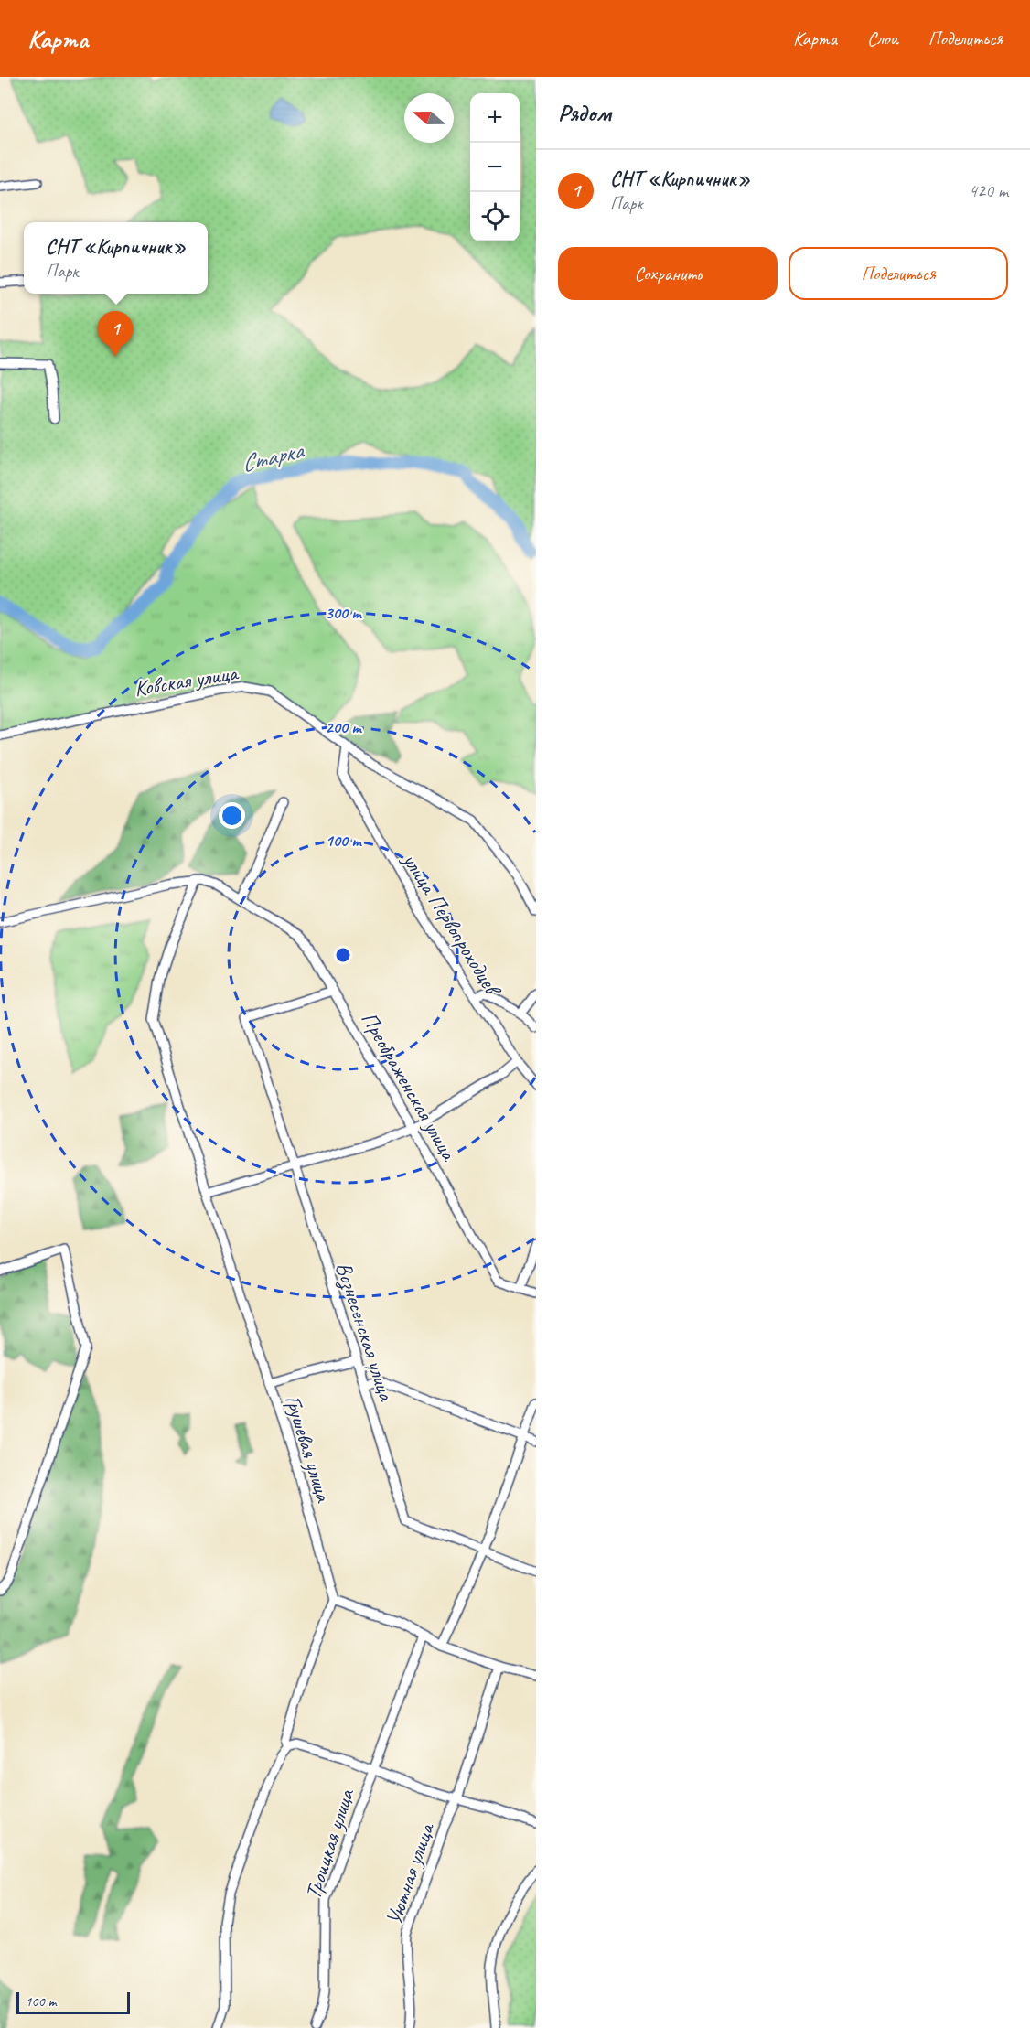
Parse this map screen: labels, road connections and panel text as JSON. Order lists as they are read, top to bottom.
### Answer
{
  "streets": {
    "street": [
      "Ковская улица",
      "улица Первопроходцев",
      "Преображенская улица",
      "Вознесенская улица",
      "Грушевая улица",
      "Троицкая улица",
      "Уютная улица"
    ]
  },
  "crossings": [
    ["Ковская улица", "улица Первопроходцев"],
    ["Преображенская улица", "Вознесенская улица"],
    ["Преображенская улица", "Грушевая улица"]
  ],
  "water": ["Старка"],
  "scale_bar": "100 m",
  "north": "left",
  "page": {
    "header": "Карта",
    "nav": ["Карта", "Слои", "Поделиться"],
    "heading": "Рядом",
    "map_buttons": ["+", "−"],
    "list": [
      {
        "mark": "1",
        "name": "СНТ «Кирпичник»",
        "note": "Парк",
        "value": "420 m"
      }
    ],
    "popup": ["СНТ «Кирпичник»", "Парк"],
    "buttons": ["Сохранить", "Поделиться"],
    "pins": "1",
    "scale": "100 m"
  },
  "rings": ["300 m", "200 m", "100 m"]
}
